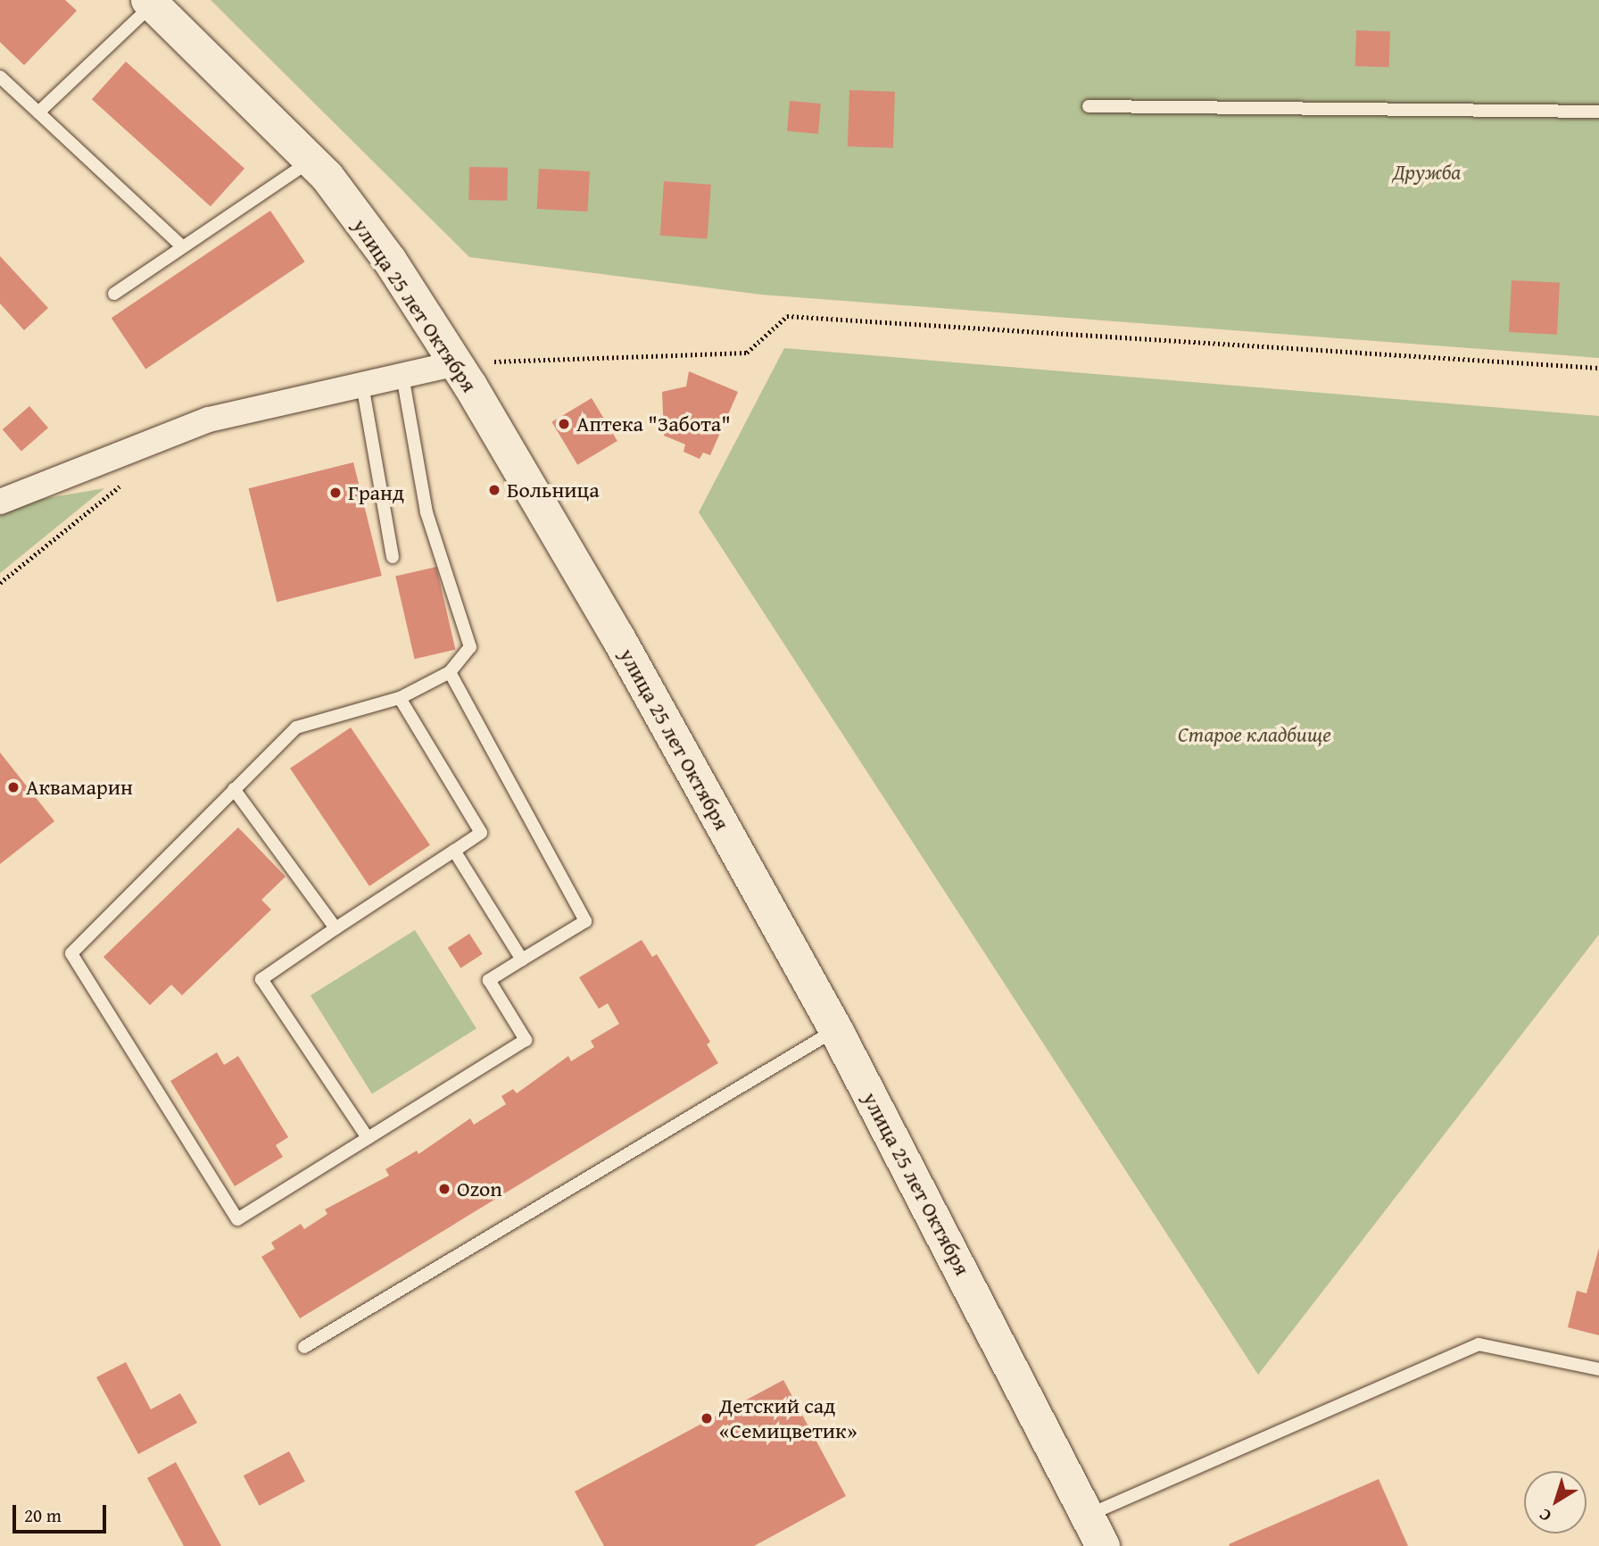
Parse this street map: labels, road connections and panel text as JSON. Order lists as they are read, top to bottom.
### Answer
{
  "streets": {
    "street": ["улица 25 лет Октября"]
  },
  "parks": ["Дружба", "Старое кладбище"],
  "places": [
    "Аптека \"Забота\"",
    "Больница",
    "Гранд",
    "Аквамарин",
    "Ozon",
    "Детский сад «Семицветик»"
  ],
  "scale_bar": "20 m",
  "north": "bottom left"
}
